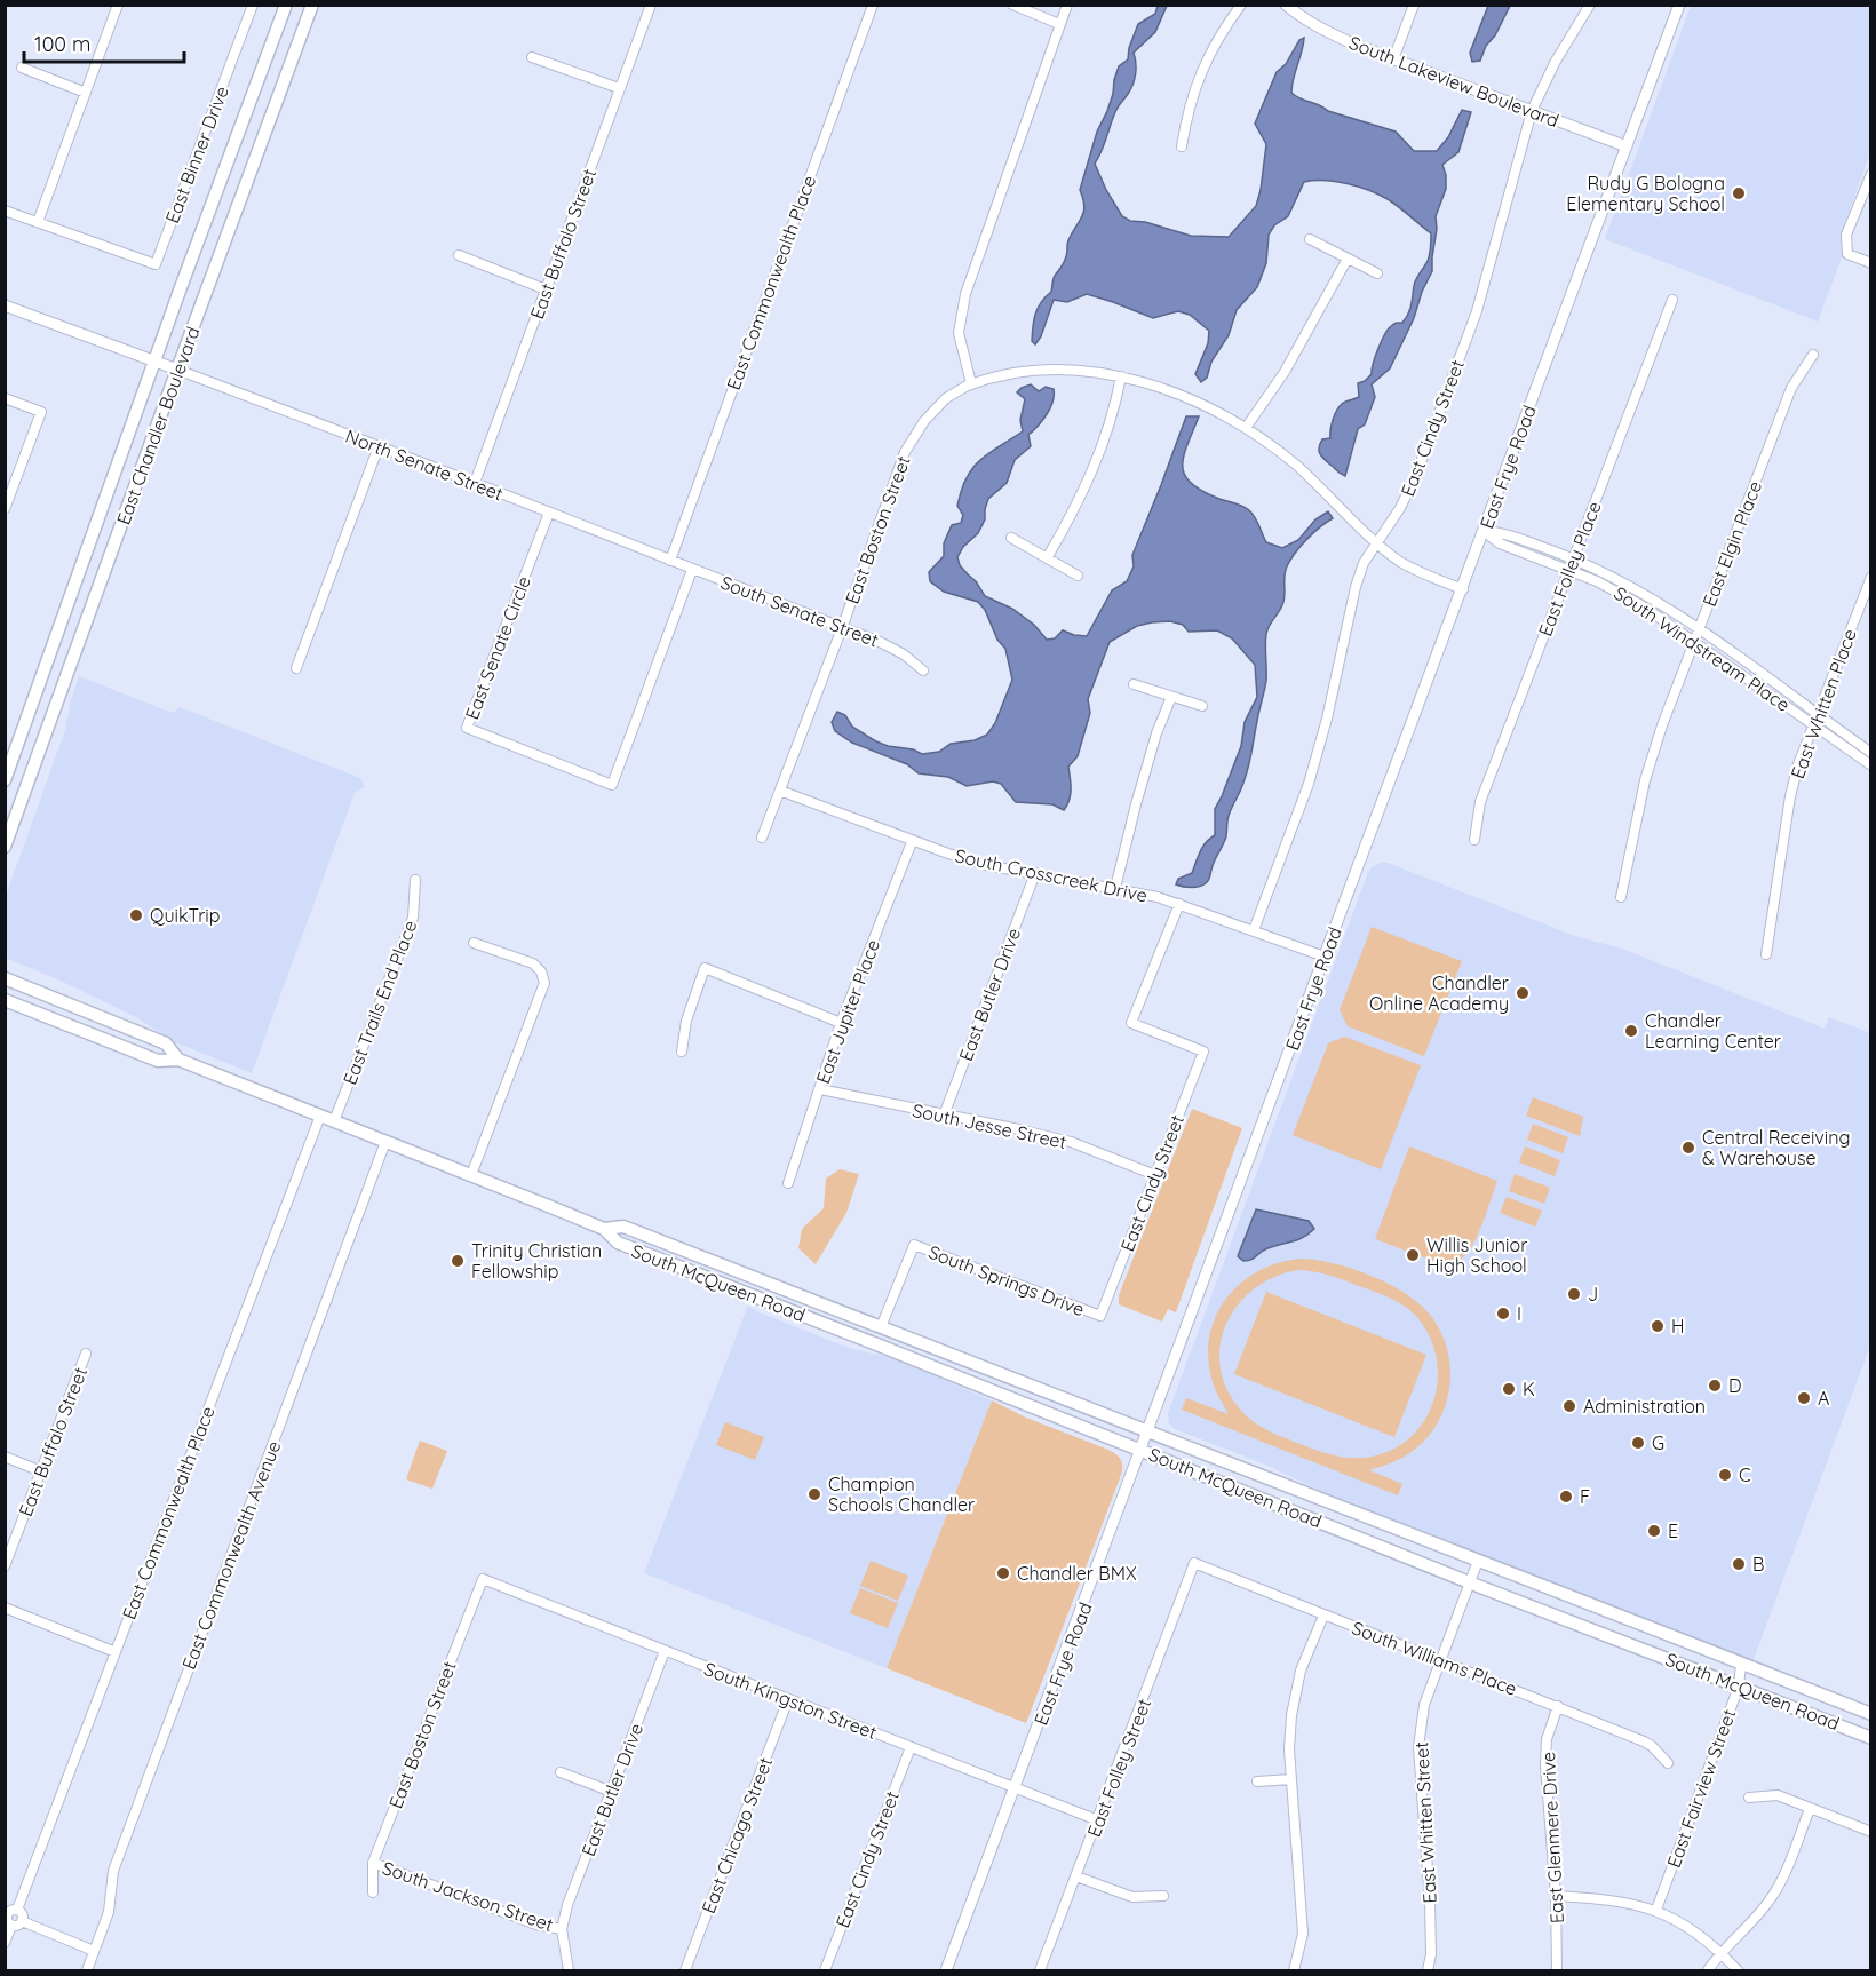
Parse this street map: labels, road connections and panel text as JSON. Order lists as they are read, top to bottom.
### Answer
{
  "streets": {
    "main road": ["East Chandler Boulevard", "South McQueen Road"],
    "street": [
      "South Lakeview Boulevard",
      "East Binner Drive",
      "East Buffalo Street",
      "East Commonwealth Place",
      "East Cindy Street",
      "North Senate Street",
      "East Frye Road",
      "East Boston Street",
      "East Elgin Place",
      "East Folley Place",
      "South Senate Street",
      "East Senate Circle",
      "South Windstream Place",
      "East Whitten Place",
      "South Crosscreek Drive",
      "East Butler Drive",
      "East Trails End Place",
      "East Jupiter Place",
      "South Jesse Street",
      "South Springs Drive",
      "East Commonwealth Avenue",
      "South Williams Place",
      "South Kingston Street",
      "East Folley Street",
      "East Fairview Street",
      "East Whitten Street",
      "East Chicago Street",
      "East Glenmere Drive",
      "South Jackson Street"
    ]
  },
  "crossings": [
    ["South Lakeview Boulevard", "East Cindy Street"],
    ["South Lakeview Boulevard", "East Frye Road"],
    ["East Buffalo Street", "North Senate Street"],
    ["East Commonwealth Place", "North Senate Street"],
    ["East Commonwealth Place", "South Senate Street"],
    ["East Commonwealth Place", "South McQueen Road"],
    ["East Chandler Boulevard", "North Senate Street"],
    ["East Cindy Street", "South Crosscreek Drive"],
    ["East Cindy Street", "South Jesse Street"],
    ["East Cindy Street", "South Springs Drive"],
    ["East Cindy Street", "South Kingston Street"],
    ["North Senate Street", "South Senate Street"],
    ["North Senate Street", "East Senate Circle"],
    ["East Frye Road", "South Windstream Place"],
    ["East Frye Road", "South Crosscreek Drive"],
    ["East Frye Road", "South McQueen Road"],
    ["East Frye Road", "South Kingston Street"],
    ["East Boston Street", "South Senate Street"],
    ["East Boston Street", "South Crosscreek Drive"],
    ["East Boston Street", "South Kingston Street"],
    ["East Boston Street", "South Jackson Street"],
    ["East Elgin Place", "South Windstream Place"],
    ["East Folley Place", "South Windstream Place"],
    ["South Senate Street", "East Senate Circle"],
    ["South Windstream Place", "East Whitten Place"],
    ["South Crosscreek Drive", "East Butler Drive"],
    ["South Crosscreek Drive", "East Jupiter Place"],
    ["East Butler Drive", "South Jesse Street"],
    ["East Butler Drive", "South Kingston Street"],
    ["East Butler Drive", "South Jackson Street"],
    ["East Trails End Place", "South McQueen Road"],
    ["East Jupiter Place", "South Jesse Street"],
    ["South Springs Drive", "South McQueen Road"],
    ["South McQueen Road", "East Commonwealth Avenue"],
    ["South McQueen Road", "East Fairview Street"],
    ["South McQueen Road", "East Whitten Street"],
    ["South Williams Place", "East Folley Street"],
    ["South Williams Place", "East Whitten Street"],
    ["South Williams Place", "East Glenmere Drive"],
    ["South Kingston Street", "East Folley Street"],
    ["South Kingston Street", "East Chicago Street"]
  ],
  "places": [
    "Rudy G Bologna Elementary School",
    "QuikTrip",
    "Chandler Online Academy",
    "Chandler Learning Center",
    "Central Receiving & Warehouse",
    "Willis Junior High School",
    "Trinity Christian Fellowship",
    "J",
    "I",
    "H",
    "D",
    "K",
    "A",
    "Administration",
    "G",
    "C",
    "Champion Schools Chandler",
    "F",
    "E",
    "B",
    "Chandler BMX"
  ],
  "scale_bar": "100 m"
}
